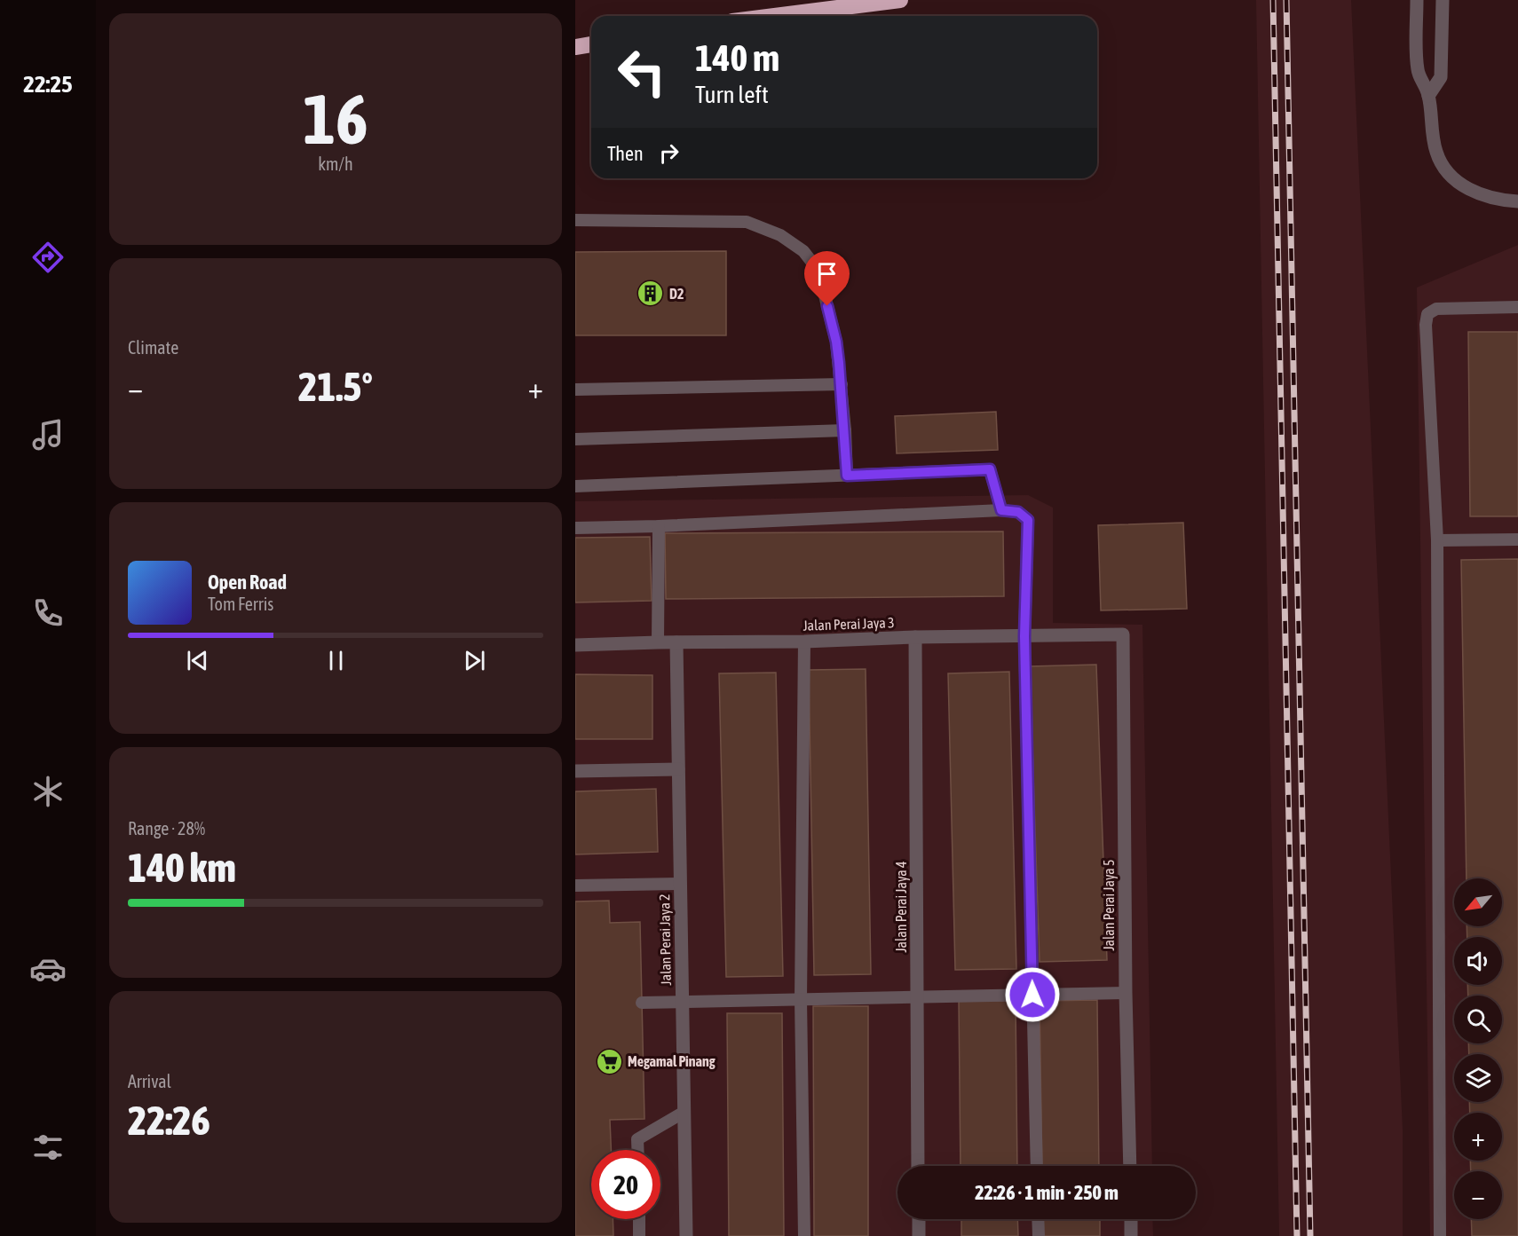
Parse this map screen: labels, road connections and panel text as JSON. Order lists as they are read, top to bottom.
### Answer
{
  "streets": {
    "street": [
      "Jalan Perai Jaya 3",
      "Jalan Perai Jaya 5",
      "Jalan Perai Jaya 4",
      "Jalan Perai Jaya 2"
    ]
  },
  "crossings": [
    ["Jalan Perai Jaya 3", "Jalan Perai Jaya 5"],
    ["Jalan Perai Jaya 3", "Jalan Perai Jaya 4"],
    ["Jalan Perai Jaya 3", "Jalan Perai Jaya 2"]
  ],
  "places": {
    "building": ["D2"],
    "supermarket": ["Megamal Pinang"]
  },
  "north": "bottom left",
  "page": {
    "tabs": "22:25",
    "tile": [
      ["16", "km/h"],
      "Climate",
      ["Range · 28%", "140 km"],
      ["Arrival", "22:26"]
    ],
    "turn": ["140 m", "Turn left"],
    "then": "Then",
    "heat": ["−", "21.5°", "+"],
    "song": ["Open Road", "Tom Ferris"],
    "map_buttons": ["+", "−"],
    "limit": "20",
    "trip": "22:26 · 1 min · 250 m"
  }
}
